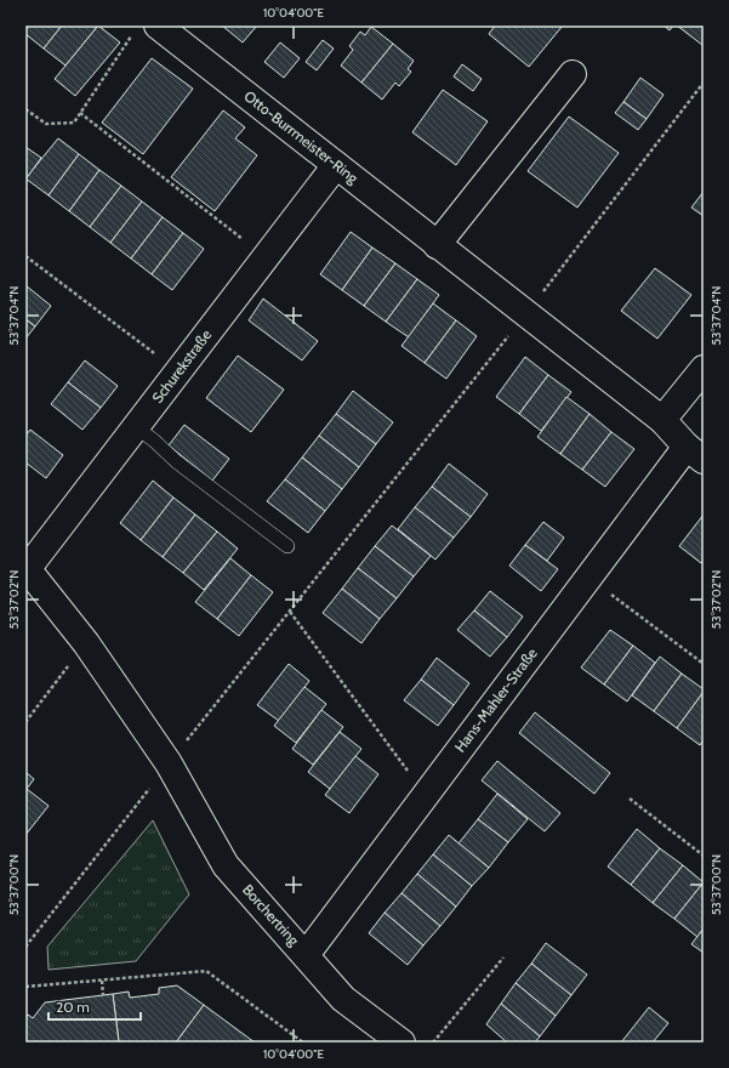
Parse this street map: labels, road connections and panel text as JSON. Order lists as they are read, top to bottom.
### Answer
{
  "streets": {
    "street": [
      "Otto-Burrmeister-Ring",
      "Schurekstraße",
      "Hans-Mahler-Straße",
      "Borchertring"
    ]
  },
  "crossings": [
    ["Otto-Burrmeister-Ring", "Schurekstraße"],
    ["Otto-Burrmeister-Ring", "Hans-Mahler-Straße"],
    ["Schurekstraße", "Borchertring"],
    ["Hans-Mahler-Straße", "Borchertring"]
  ],
  "scale_bar": "20 m",
  "coordinates": [
    "10°04'00\"E",
    "53°37'04\"N",
    "53°37'02\"N",
    "53°37'00\"N"
  ]
}
